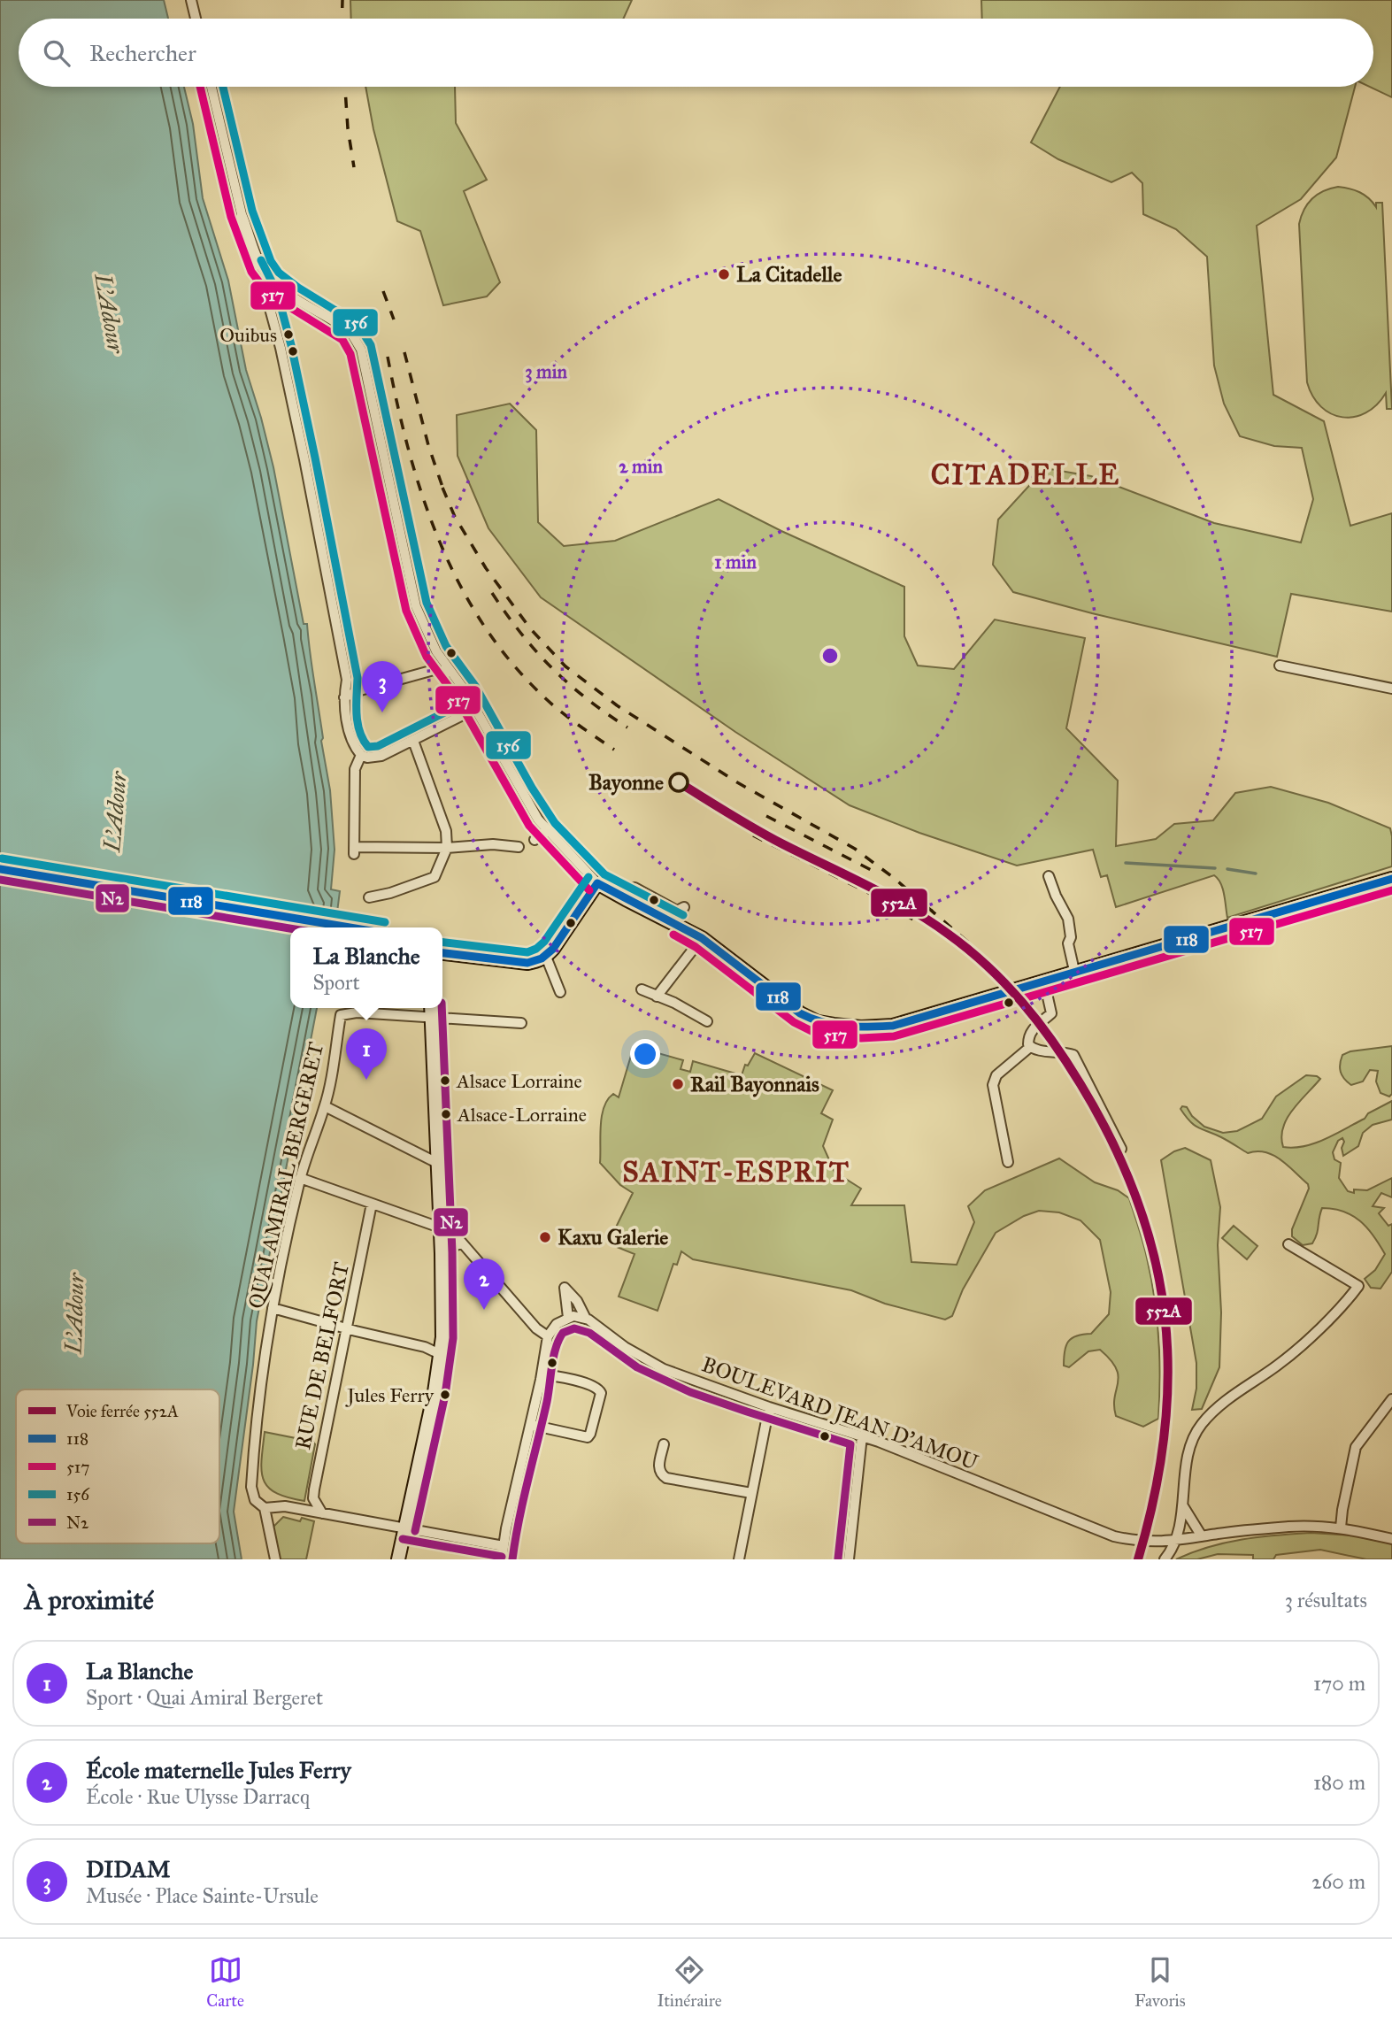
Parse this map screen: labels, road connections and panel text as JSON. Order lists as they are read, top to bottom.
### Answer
{
  "streets": {
    "street": ["QUAI AMIRAL BERGERET", "RUE DE BELFORT", "BOULEVARD JEAN D'AMOU"]
  },
  "districts": ["CITADELLE", "SAINT-ESPRIT"],
  "water": ["L'Adour"],
  "places": [
    "La Citadelle",
    "Ouibus",
    "Bayonne",
    "Alsace Lorraine",
    "Rail Bayonnais",
    "Alsace-Lorraine",
    "Kaxu Galerie",
    "Jules Ferry"
  ],
  "lines": [
    "transit line 517",
    "transit line 156",
    "rail line 552A",
    "transit line 118",
    "transit line N2"
  ],
  "legend": [
    "Voie ferrée 552A",
    "118",
    "517",
    "156",
    "N2"
  ],
  "page": {
    "search": "Rechercher",
    "pins": ["3", "1", "2"],
    "popup": ["La Blanche", "Sport"],
    "heading": ["À proximité", "3 résultats"],
    "list": [
      {
        "mark": "1",
        "name": "La Blanche",
        "note": "Sport · Quai Amiral Bergeret",
        "value": "170 m"
      },
      {
        "mark": "2",
        "name": "École maternelle Jules Ferry",
        "note": "École · Rue Ulysse Darracq",
        "value": "180 m"
      },
      {
        "mark": "3",
        "name": "DIDAM",
        "note": "Musée · Place Sainte-Ursule",
        "value": "260 m"
      }
    ],
    "nav": ["Carte", "Itinéraire", "Favoris"]
  },
  "rings": ["3 min", "2 min", "1 min"]
}
